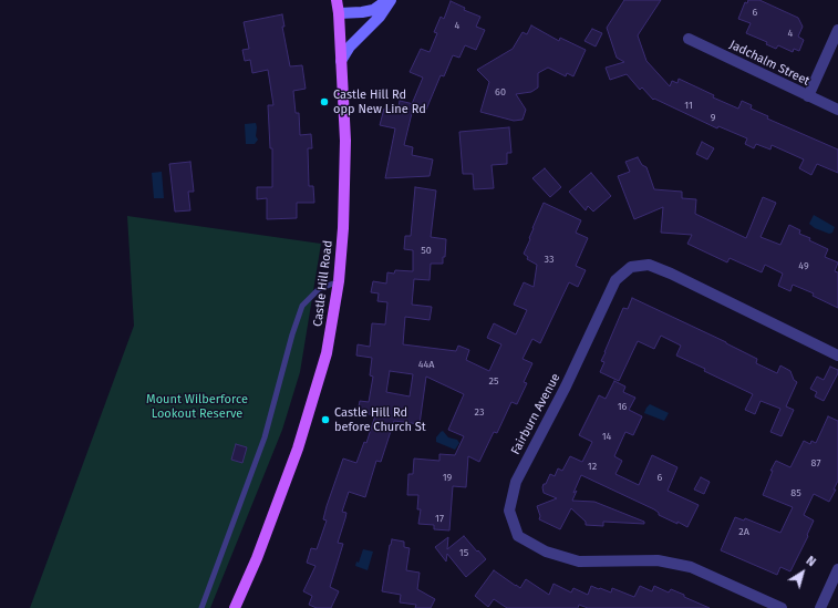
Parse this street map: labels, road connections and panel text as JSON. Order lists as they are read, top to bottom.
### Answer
{
  "streets": {
    "main road": ["Castle Hill Road"],
    "street": ["Jadchalm Street", "Fairburn Avenue"]
  },
  "parks": ["Mount Wilberforce Lookout Reserve"],
  "places": ["Castle Hill Rd opp New Line Rd", "Castle Hill Rd before Church St"],
  "house_numbers": [
    "6",
    "4",
    "4",
    "60",
    "11",
    "9",
    "50",
    "33",
    "49",
    "44A",
    "25",
    "16",
    "23",
    "14",
    "87",
    "12",
    "19",
    "6",
    "85",
    "17",
    "2A",
    "15"
  ],
  "north": "top right"
}
